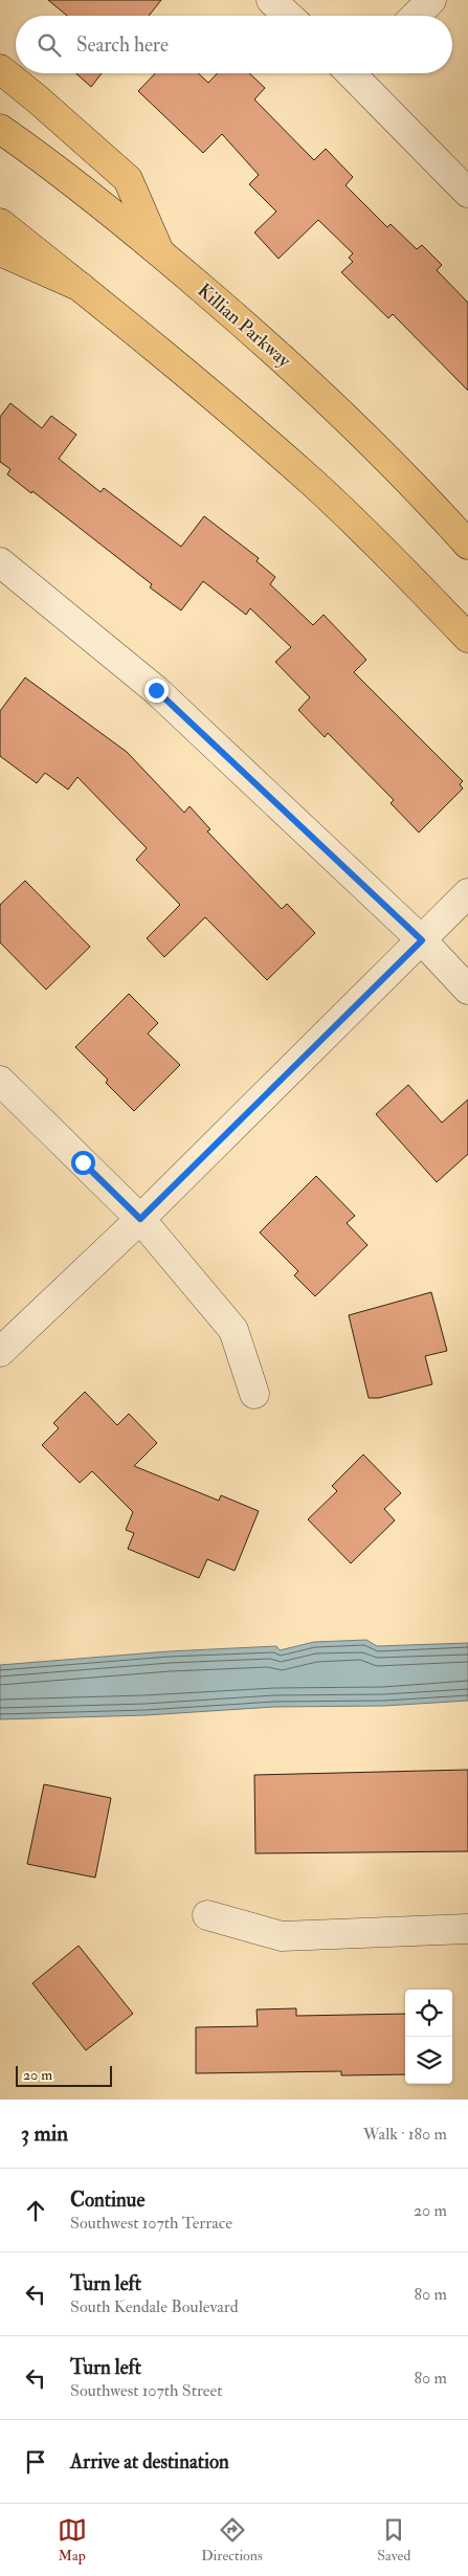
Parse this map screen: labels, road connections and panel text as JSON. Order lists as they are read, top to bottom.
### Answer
{
  "streets": {
    "main road": ["Killian Parkway"]
  },
  "scale_bar": "20 m",
  "page": {
    "search": "Search here",
    "scale": "20 m",
    "heading": ["3 min", "Walk · 180 m"],
    "list": [
      ["Continue", "Southwest 107th Terrace", "20 m"],
      ["Turn left", "South Kendale Boulevard", "80 m"],
      ["Turn left", "Southwest 107th Street", "80 m"],
      "Arrive at destination"
    ],
    "nav": ["Map", "Directions", "Saved"]
  }
}
